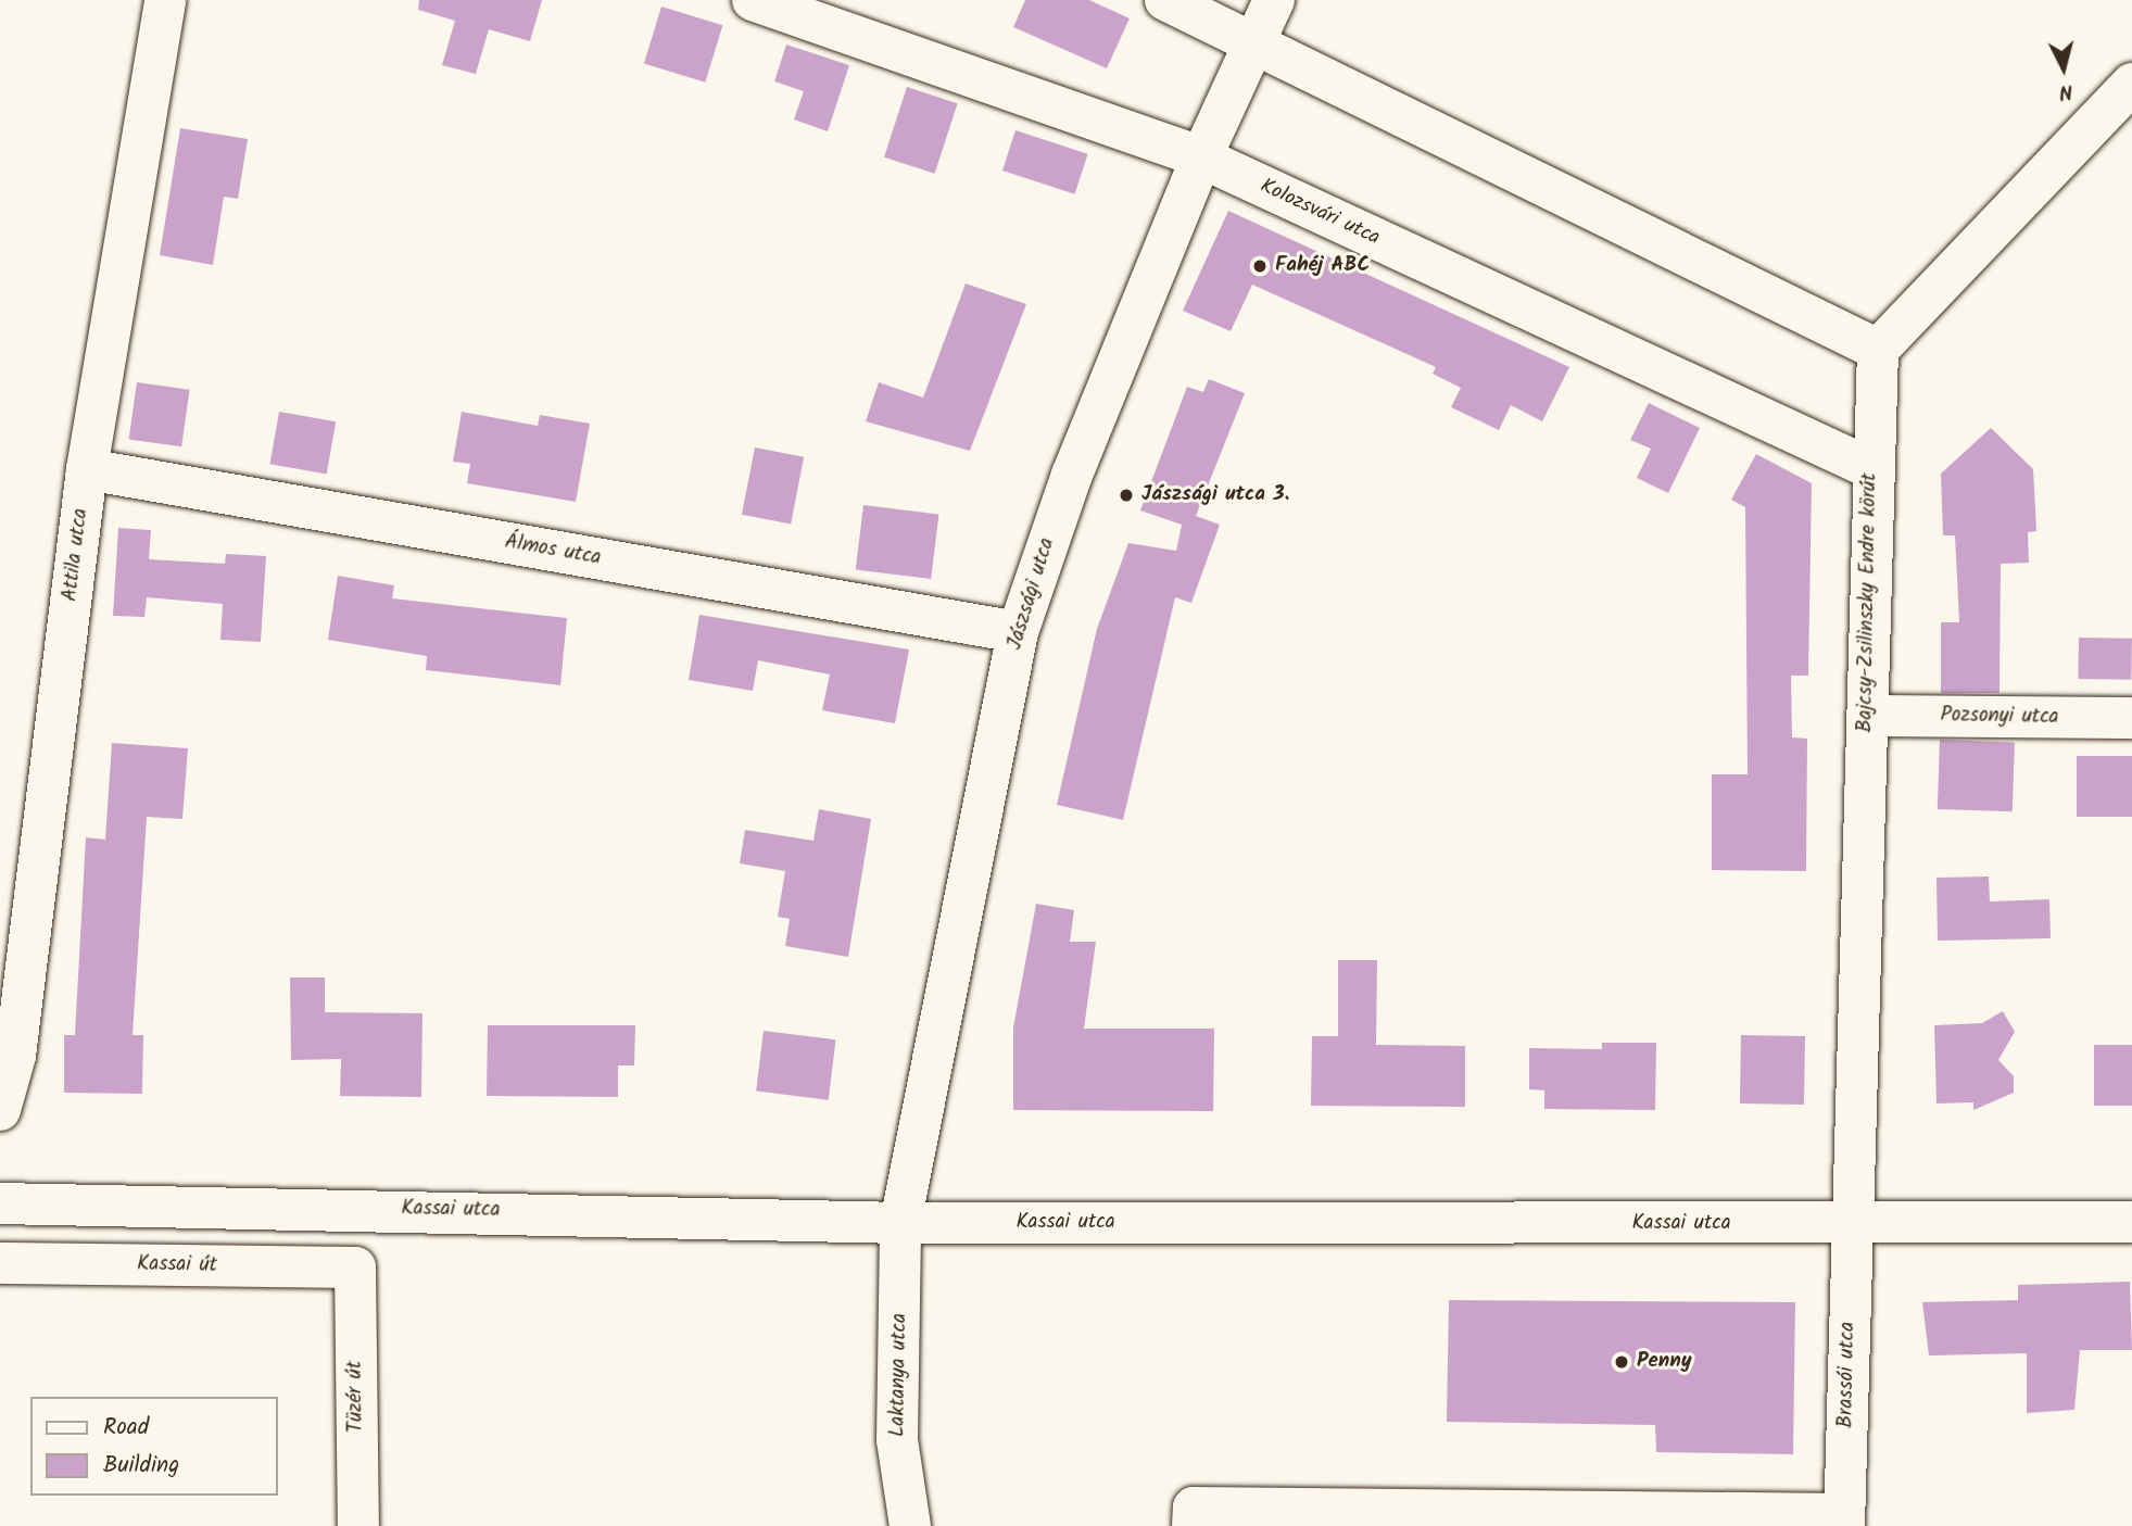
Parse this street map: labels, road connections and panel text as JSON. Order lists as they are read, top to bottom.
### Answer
{
  "streets": {
    "street": [
      "Kolozsvári utca",
      "Álmos utca",
      "Attila utca",
      "Jászsági utca",
      "Bajcsy-Zsilinszky Endre körút",
      "Pozsonyi utca",
      "Kassai utca",
      "Kassai út",
      "Laktanya utca",
      "Brassói utca",
      "Tüzér út"
    ]
  },
  "crossings": [
    ["Kolozsvári utca", "Jászsági utca"],
    ["Kolozsvári utca", "Bajcsy-Zsilinszky Endre körút"],
    ["Álmos utca", "Attila utca"],
    ["Álmos utca", "Jászsági utca"],
    ["Jászsági utca", "Kassai utca"],
    ["Jászsági utca", "Laktanya utca"],
    ["Bajcsy-Zsilinszky Endre körút", "Pozsonyi utca"],
    ["Bajcsy-Zsilinszky Endre körút", "Kassai utca"],
    ["Bajcsy-Zsilinszky Endre körút", "Brassói utca"],
    ["Kassai utca", "Laktanya utca"],
    ["Kassai utca", "Brassói utca"],
    ["Kassai út", "Tüzér út"]
  ],
  "places": ["Fahéj ABC", "Jászsági utca 3.", "Penny"],
  "legend": ["Road", "Building"],
  "north": "bottom"
}
